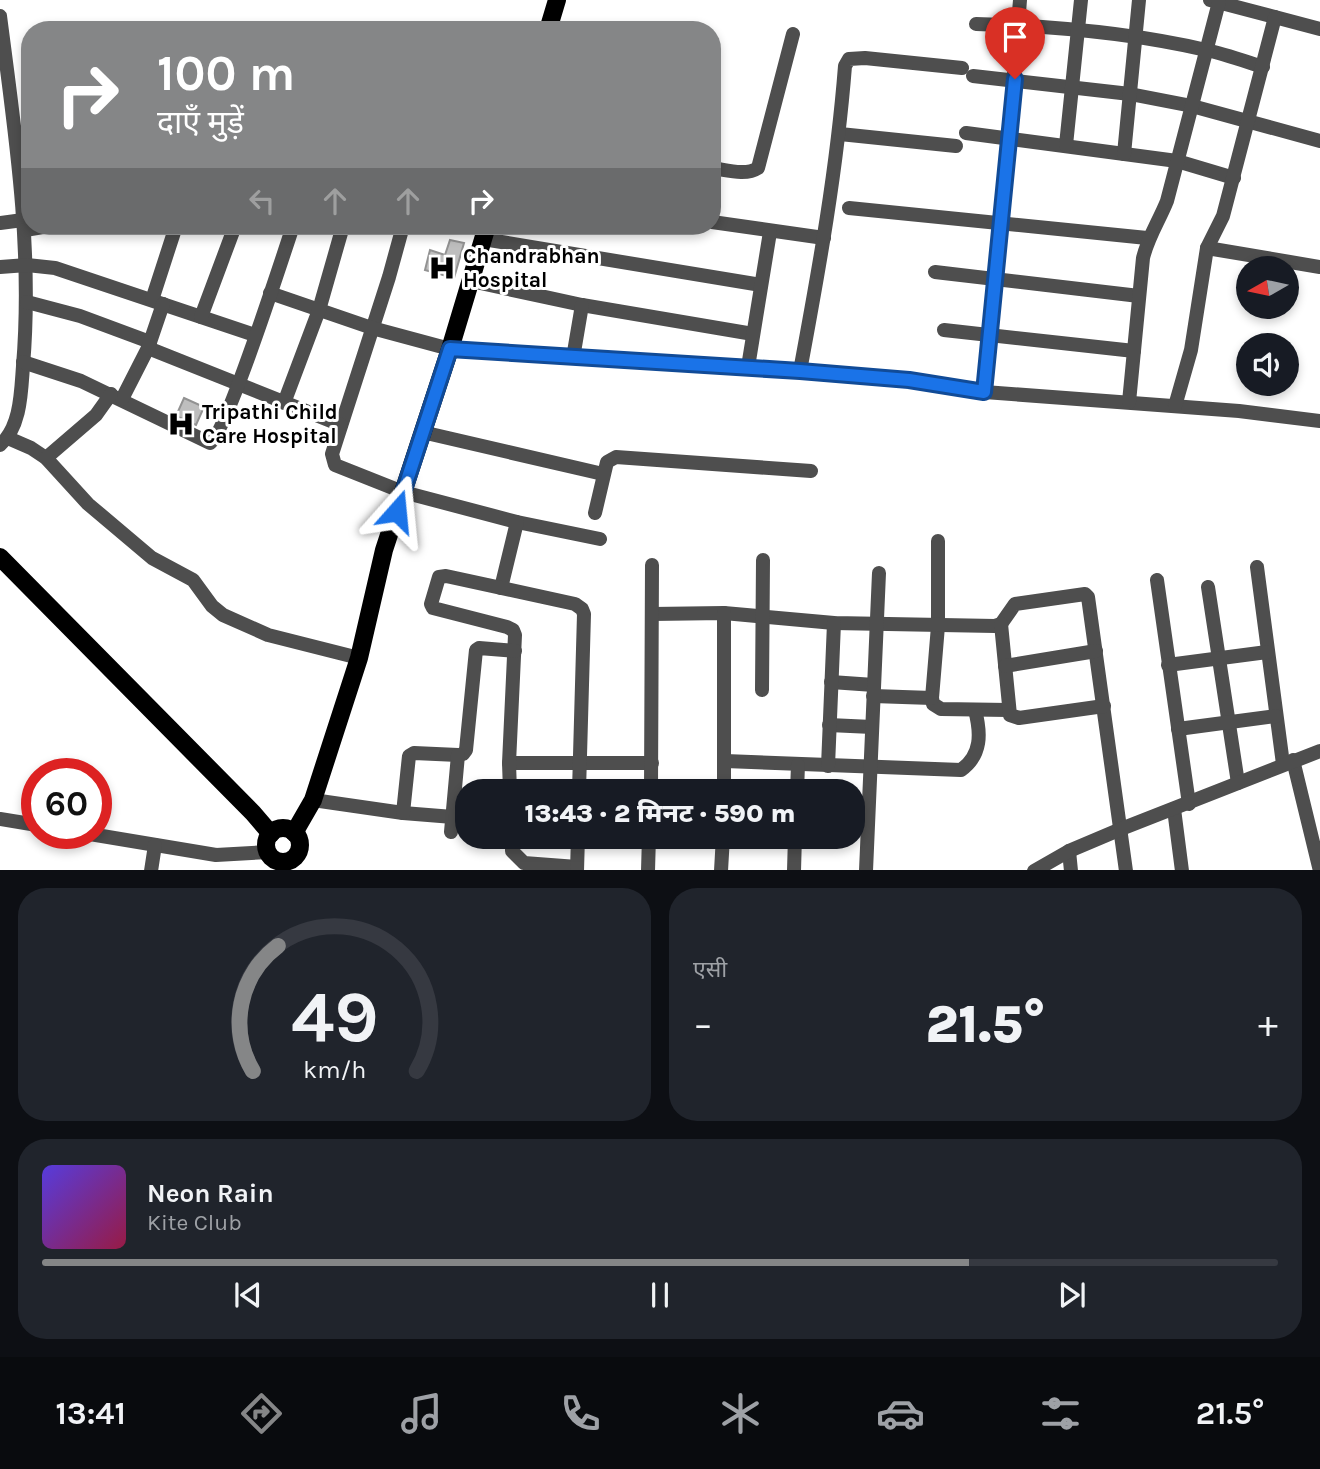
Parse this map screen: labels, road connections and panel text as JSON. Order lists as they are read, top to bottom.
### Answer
{
  "places": {
    "hospital": ["Chandrabhan Hospital", "Tripathi Child Care Hospital"]
  },
  "north": "left",
  "page": {
    "turn": ["100 m", "दाएँ मुड़ें"],
    "limit": "60",
    "trip": "13:43 · 2 मिनट · 590 m",
    "tile": "एसी",
    "heat": ["−", "21.5°", "+"],
    "song": ["Neon Rain", "Kite Club"],
    "tabs": ["13:41", "21.5°"],
    "gauge": ["49", "km/h"]
  }
}
